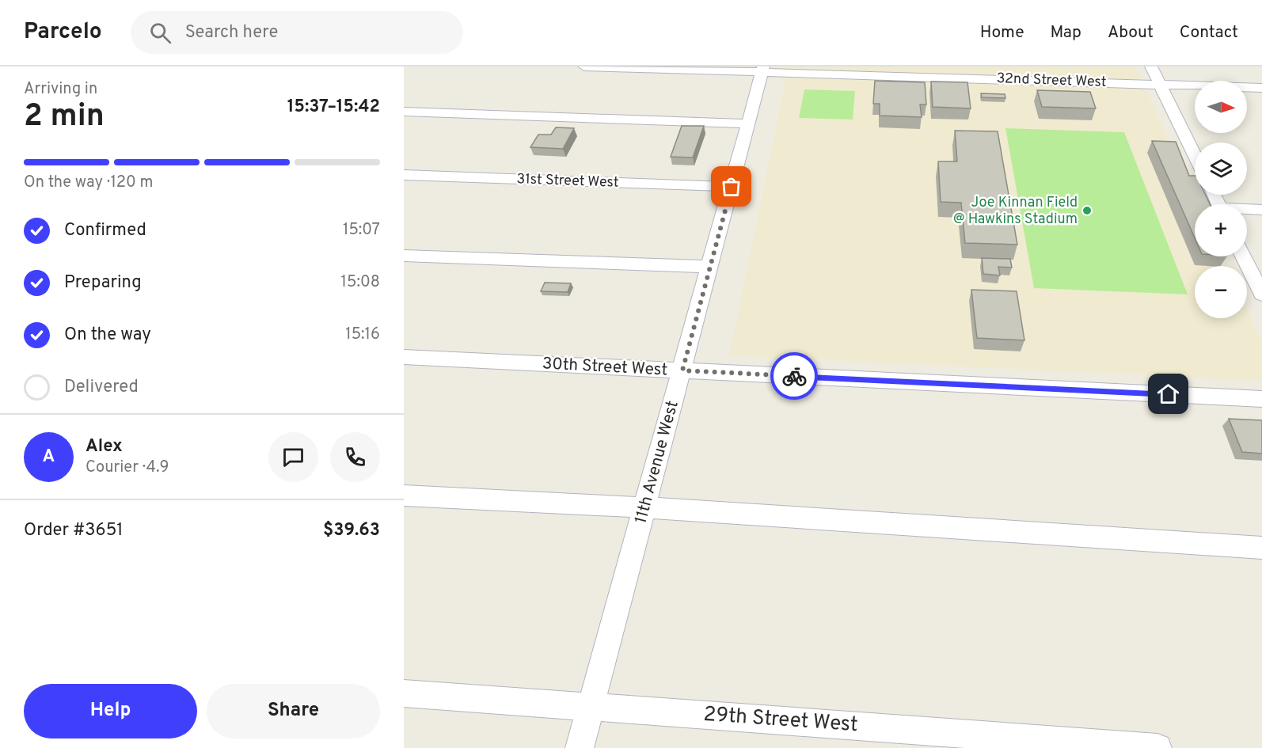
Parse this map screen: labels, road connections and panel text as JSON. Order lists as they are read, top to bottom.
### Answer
{
  "streets": {
    "street": [
      "32nd Street West",
      "31st Street West",
      "30th Street West",
      "11th Avenue West",
      "29th Street West"
    ]
  },
  "crossings": [
    ["32nd Street West", "11th Avenue West"],
    ["31st Street West", "11th Avenue West"],
    ["30th Street West", "11th Avenue West"],
    ["11th Avenue West", "29th Street West"]
  ],
  "places": ["Joe Kinnan Field @ Hawkins Stadium"],
  "north": "right",
  "page": {
    "header": "Parcelo",
    "search": "Search here",
    "nav": [
      "Home",
      "Map",
      "About",
      "Contact"
    ],
    "heading": ["2 min", "Arriving in", "15:37–15:42"],
    "panel": [
      "Alex",
      "Courier · 4.9",
      "Order #3651",
      "$39.63"
    ],
    "map_buttons": ["+", "−"],
    "bar": "On the way · 120 m",
    "list": [
      ["Confirmed", "15:07"],
      ["Preparing", "15:08"],
      ["On the way", "15:16"],
      "Delivered"
    ],
    "round": "A",
    "buttons": ["Help", "Share"]
  }
}
